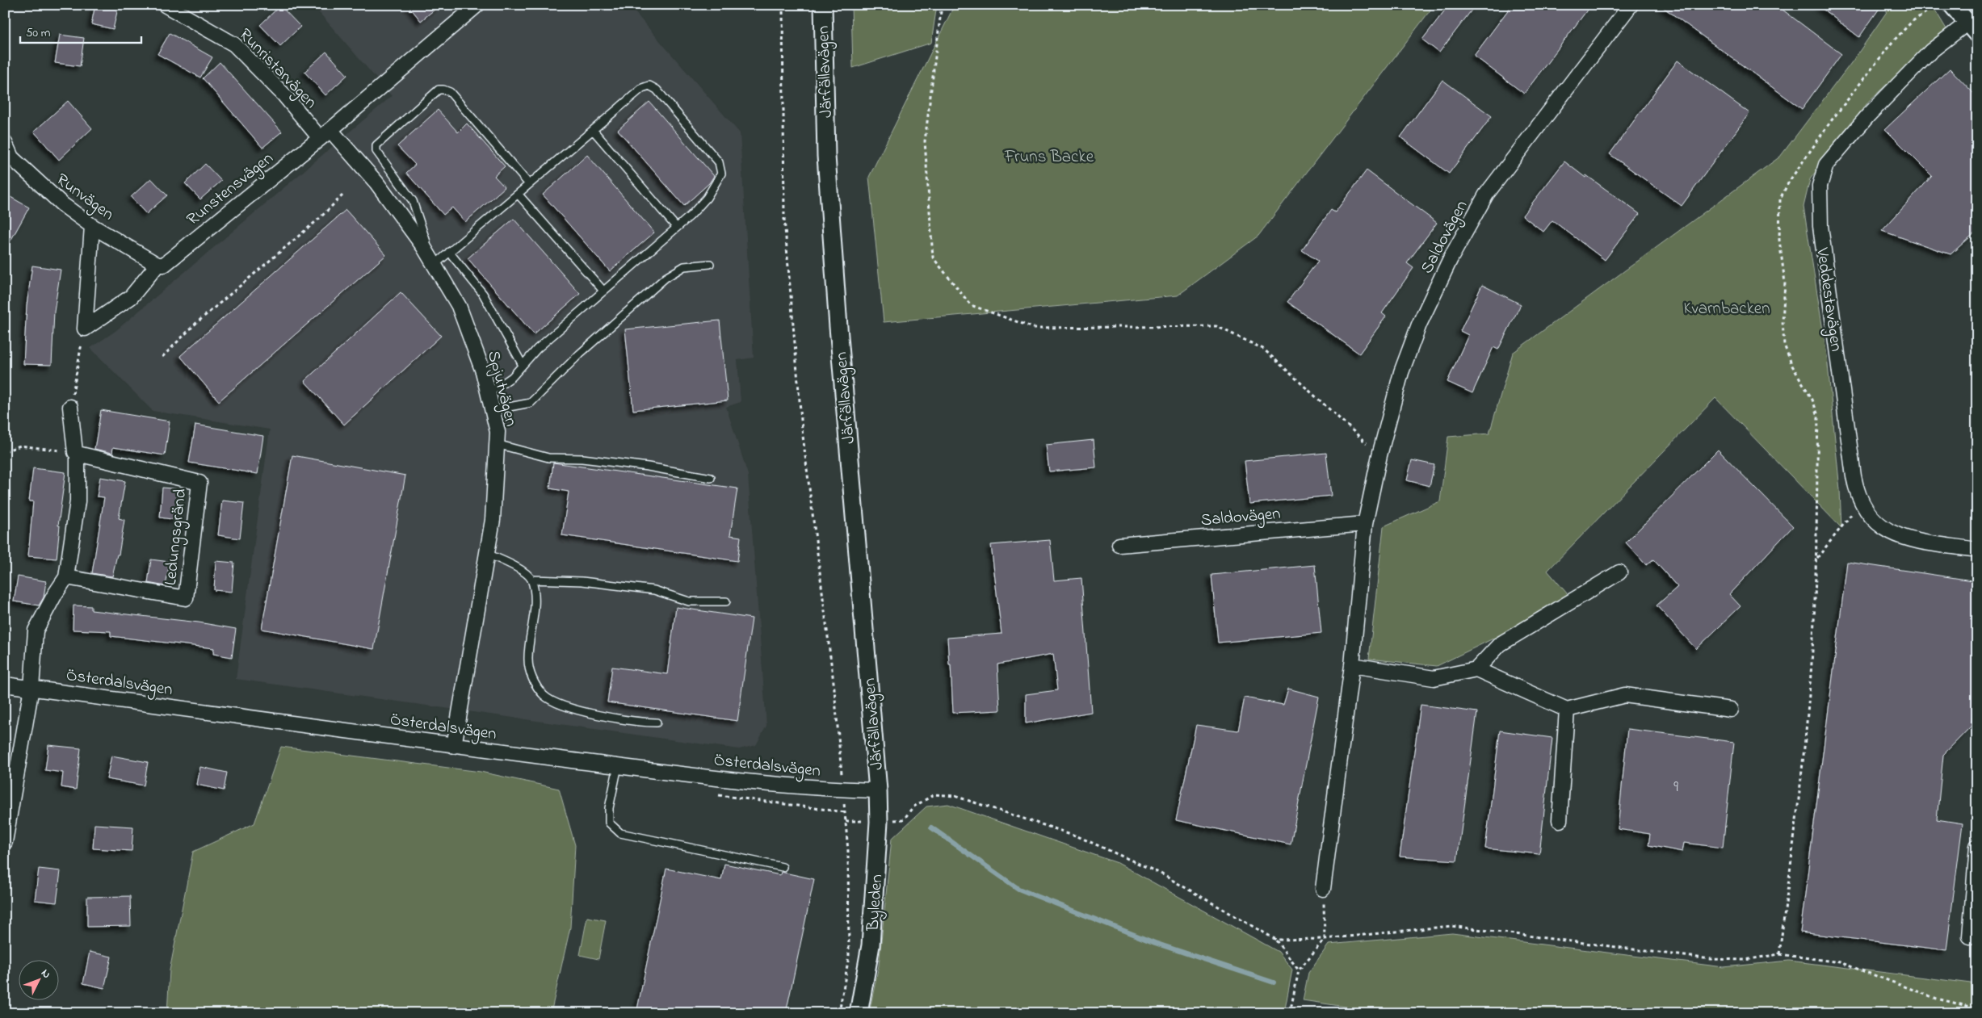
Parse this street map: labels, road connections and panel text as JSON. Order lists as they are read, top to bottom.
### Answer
{
  "streets": {
    "street": [
      "Runristarvägen",
      "Järfällavägen",
      "Runstensvägen",
      "Runvägen",
      "Saldovägen",
      "Veddestavägen",
      "Spjutvägen",
      "Ledungsgränd",
      "Österdalsvägen",
      "Byleden"
    ]
  },
  "crossings": [
    ["Runristarvägen", "Runstensvägen"],
    ["Runristarvägen", "Spjutvägen"],
    ["Järfällavägen", "Österdalsvägen"],
    ["Järfällavägen", "Byleden"],
    ["Runstensvägen", "Runvägen"],
    ["Runstensvägen", "Spjutvägen"],
    ["Spjutvägen", "Österdalsvägen"],
    ["Österdalsvägen", "Byleden"]
  ],
  "parks": ["Fruns Backe", "Kvarnbacken"],
  "house_numbers": ["9"],
  "scale_bar": "50 m",
  "north": "top right"
}
